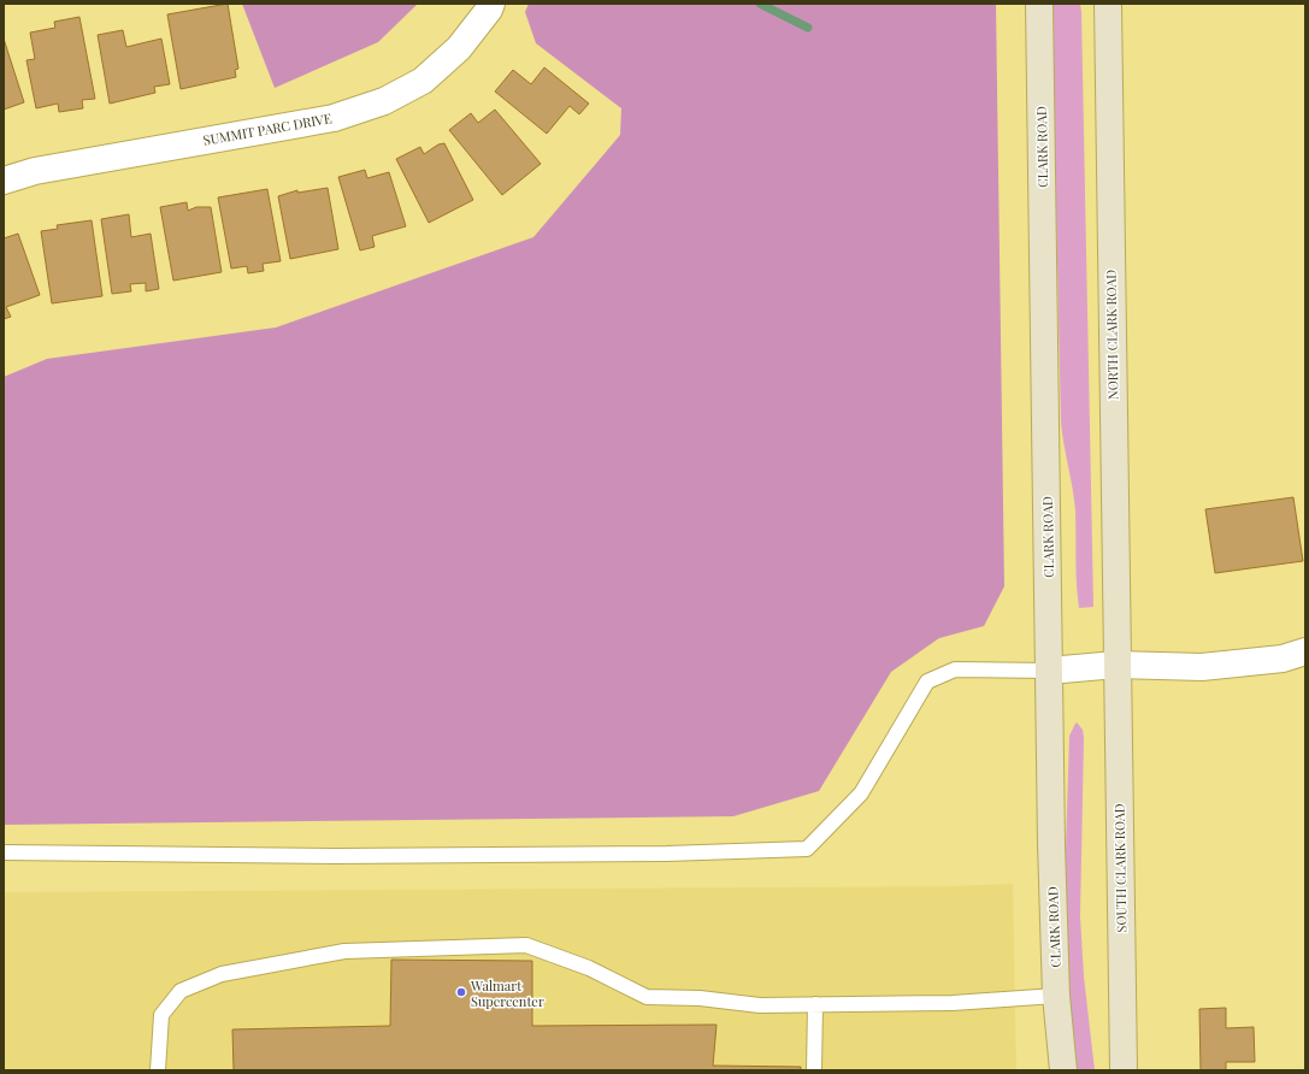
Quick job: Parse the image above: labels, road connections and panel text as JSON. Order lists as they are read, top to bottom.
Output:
{
  "streets": {
    "main road": ["CLARK ROAD", "NORTH CLARK ROAD", "SOUTH CLARK ROAD"],
    "street": ["SUMMIT PARC DRIVE"]
  },
  "crossings": [
    ["NORTH CLARK ROAD", "SOUTH CLARK ROAD"]
  ],
  "places": ["Walmart Supercenter"]
}
